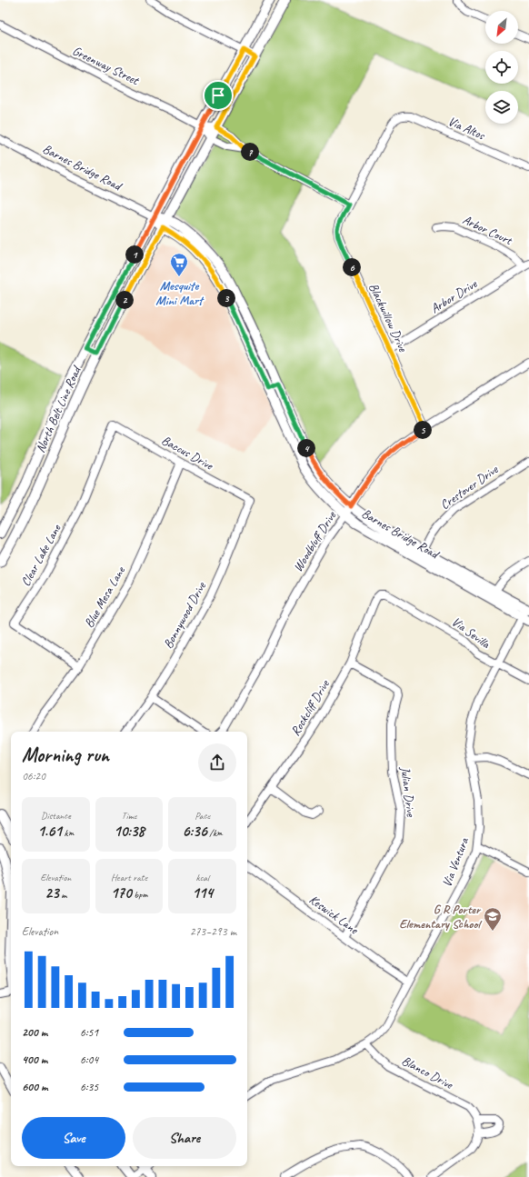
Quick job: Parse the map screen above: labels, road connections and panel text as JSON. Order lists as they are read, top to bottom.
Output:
{
  "streets": {
    "main road": ["Barnes Bridge Road", "North Belt Line Road"],
    "street": [
      "Greenway Street",
      "Via Altos",
      "Arbor Court",
      "Arbor Drive",
      "Blackwillow Drive",
      "Baccus Drive",
      "Crestover Drive",
      "Woodbluff Drive",
      "Clear Lake Lane",
      "Blue Mesa Lane",
      "Bonnywood Drive",
      "Via Sevilla",
      "Rockcliff Drive",
      "Julian Drive",
      "Via Ventura",
      "Keswick Lane",
      "Blanco Drive"
    ]
  },
  "crossings": [
    ["Greenway Street", "North Belt Line Road"],
    ["Via Altos", "Blackwillow Drive"],
    ["Barnes Bridge Road", "North Belt Line Road"],
    ["Barnes Bridge Road", "Crestover Drive"],
    ["Barnes Bridge Road", "Woodbluff Drive"],
    ["Barnes Bridge Road", "Via Ventura"],
    ["Arbor Court", "Arbor Drive"],
    ["Arbor Drive", "Blackwillow Drive"],
    ["Blackwillow Drive", "Woodbluff Drive"],
    ["Baccus Drive", "Clear Lake Lane"],
    ["Baccus Drive", "Blue Mesa Lane"],
    ["Baccus Drive", "Bonnywood Drive"],
    ["Clear Lake Lane", "Blue Mesa Lane"],
    ["Via Sevilla", "Rockcliff Drive"],
    ["Via Sevilla", "Via Ventura"],
    ["Rockcliff Drive", "Julian Drive"],
    ["Julian Drive", "Keswick Lane"],
    ["Via Ventura", "Keswick Lane"],
    ["Via Ventura", "Blanco Drive"]
  ],
  "places": {
    "supermarket": ["Mesquite Mini Mart"],
    "school or university": ["G R Porter Elementary School"]
  },
  "north": "bottom left",
  "page": {
    "pins": [
      "7",
      "1",
      "6",
      "3",
      "2",
      "5",
      "4"
    ],
    "heading": ["Morning run", "06:20"],
    "stats": [
      ["Distance", "1.61 km"],
      ["Time", "10:38"],
      ["Pace", "6:36 /km"],
      ["Elevation", "23 m"],
      ["Heart rate", "170 bpm"],
      ["kcal", "114"]
    ],
    "chart": ["Elevation", "273–293 m"],
    "list": [
      {
        "name": "200 m",
        "note": "6:51"
      },
      {
        "name": "400 m",
        "note": "6:04"
      },
      {
        "name": "600 m",
        "note": "6:35"
      }
    ],
    "buttons": ["Save", "Share"]
  }
}
